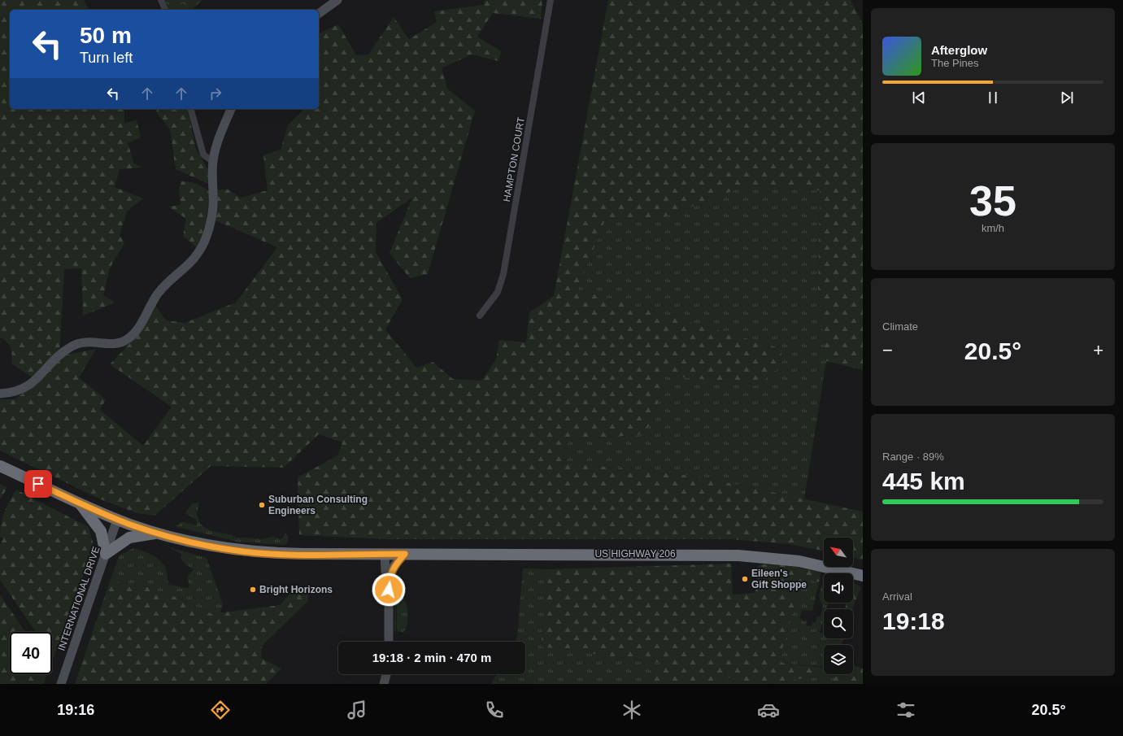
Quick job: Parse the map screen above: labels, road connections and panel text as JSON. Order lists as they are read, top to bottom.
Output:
{
  "streets": {
    "highway": ["US HIGHWAY 206"],
    "street": ["HAMPTON COURT", "INTERNATIONAL DRIVE"]
  },
  "crossings": [
    ["US HIGHWAY 206", "INTERNATIONAL DRIVE"]
  ],
  "places": ["Suburban Consulting Engineers", "Eileen's Gift Shoppe", "Bright Horizons"],
  "north": "top left",
  "page": {
    "turn": ["50 m", "Turn left"],
    "song": ["Afterglow", "The Pines"],
    "tile": [
      ["35", "km/h"],
      "Climate",
      ["Range · 89%", "445 km"],
      ["Arrival", "19:18"]
    ],
    "heat": ["−", "20.5°", "+"],
    "limit": "40",
    "trip": "19:18 · 2 min · 470 m",
    "tabs": ["19:16", "20.5°"]
  }
}
